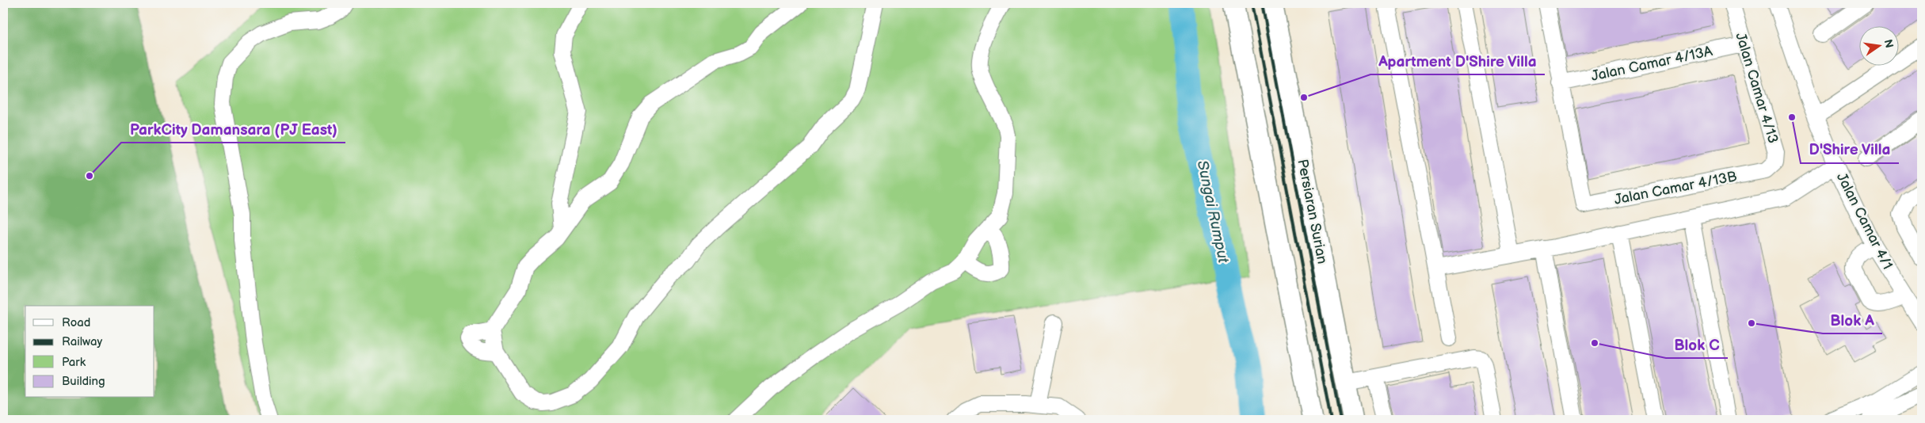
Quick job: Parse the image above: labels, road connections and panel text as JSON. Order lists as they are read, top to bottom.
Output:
{
  "streets": {
    "main road": ["Persiaran Surian"],
    "street": [
      "Jalan Camar 4/13A",
      "Jalan Camar 4/13",
      "Jalan Camar 4/13B",
      "Jalan Camar 4/1"
    ]
  },
  "crossings": [
    ["Jalan Camar 4/13A", "Jalan Camar 4/13"],
    ["Jalan Camar 4/13A", "Jalan Camar 4/13B"],
    ["Jalan Camar 4/13", "Jalan Camar 4/13B"]
  ],
  "water": ["Sungai Rumput"],
  "places": [
    "Apartment D'Shire Villa",
    "D'Shire Villa",
    "ParkCity Damansara (PJ East)",
    "Blok A",
    "Blok C"
  ],
  "legend": [
    "Road",
    "Railway",
    "Park",
    "Building"
  ],
  "north": "right"
}
